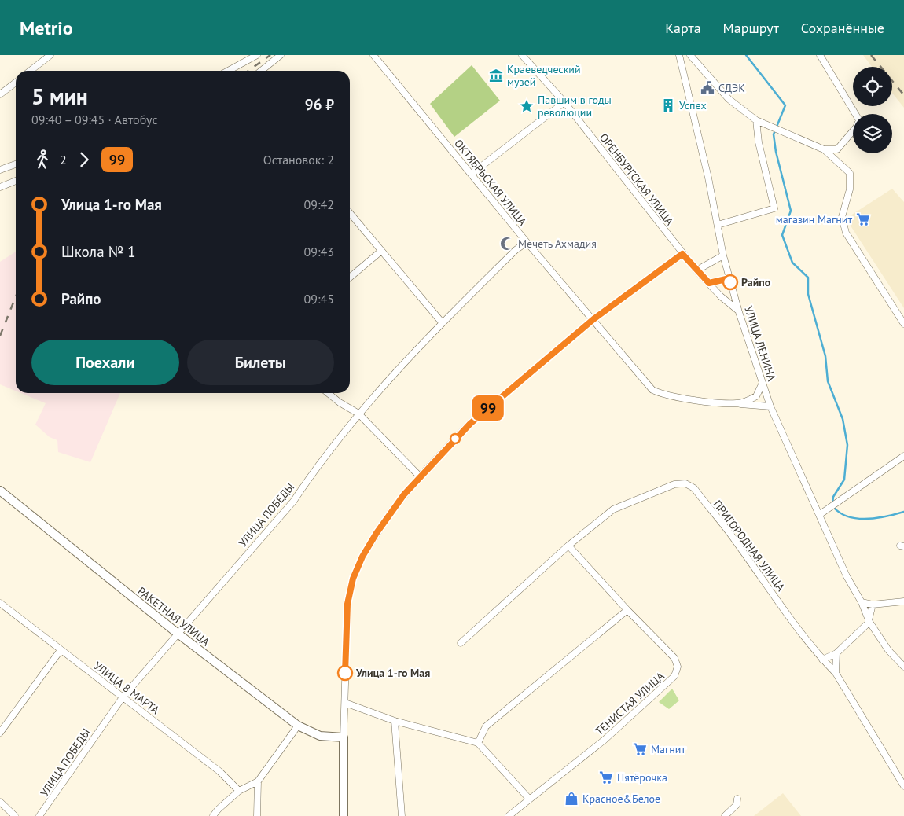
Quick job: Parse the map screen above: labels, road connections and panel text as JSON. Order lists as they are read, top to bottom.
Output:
{
  "streets": {
    "main road": ["РАКЕТНАЯ УЛИЦА"],
    "street": [
      "ОРЕНБУРГСКАЯ УЛИЦА",
      "ОКТЯБРЬСКАЯ УЛИЦА",
      "УЛИЦА ЛЕНИНА",
      "УЛИЦА ПОБЕДЫ",
      "ПРИГОРОДНАЯ УЛИЦА",
      "УЛИЦА 8 МАРТА",
      "ТЕНИСТАЯ УЛИЦА"
    ]
  },
  "crossings": [
    ["ОРЕНБУРГСКАЯ УЛИЦА", "УЛИЦА ЛЕНИНА"],
    ["ОКТЯБРЬСКАЯ УЛИЦА", "УЛИЦА ЛЕНИНА"],
    ["ОКТЯБРЬСКАЯ УЛИЦА", "УЛИЦА ПОБЕДЫ"],
    ["УЛИЦА ПОБЕДЫ", "РАКЕТНАЯ УЛИЦА"],
    ["УЛИЦА ПОБЕДЫ", "УЛИЦА 8 МАРТА"],
    ["ПРИГОРОДНАЯ УЛИЦА", "ТЕНИСТАЯ УЛИЦА"]
  ],
  "places": {
    "museum": ["Краеведческий музей"],
    "public building": ["СДЭК"],
    "building": ["Успех"],
    "place": ["Павшим в годы революции"],
    "supermarket": ["магазин Магнит", "Магнит", "Пятёрочка"],
    "mosque": ["Мечеть Ахмадия"],
    "other": ["Райпо", "Улица 1-го Мая"],
    "shop": ["Красное&Белое"]
  },
  "lines": ["bus line 99"],
  "page": {
    "header": "Metrio",
    "nav": ["Карта", "Маршрут", "Сохранённые"],
    "on_map": "99",
    "heading": ["5 мин", "09:40 – 09:45 · Автобус", "96 ₽"],
    "legs": ["2", "99", "Остановок: 2"],
    "list": [
      {
        "name": "Улица 1-го Мая",
        "value": "09:42"
      },
      {
        "name": "Школа № 1",
        "value": "09:43"
      },
      {
        "name": "Райпо",
        "value": "09:45"
      }
    ],
    "buttons": ["Поехали", "Билеты"]
  }
}
